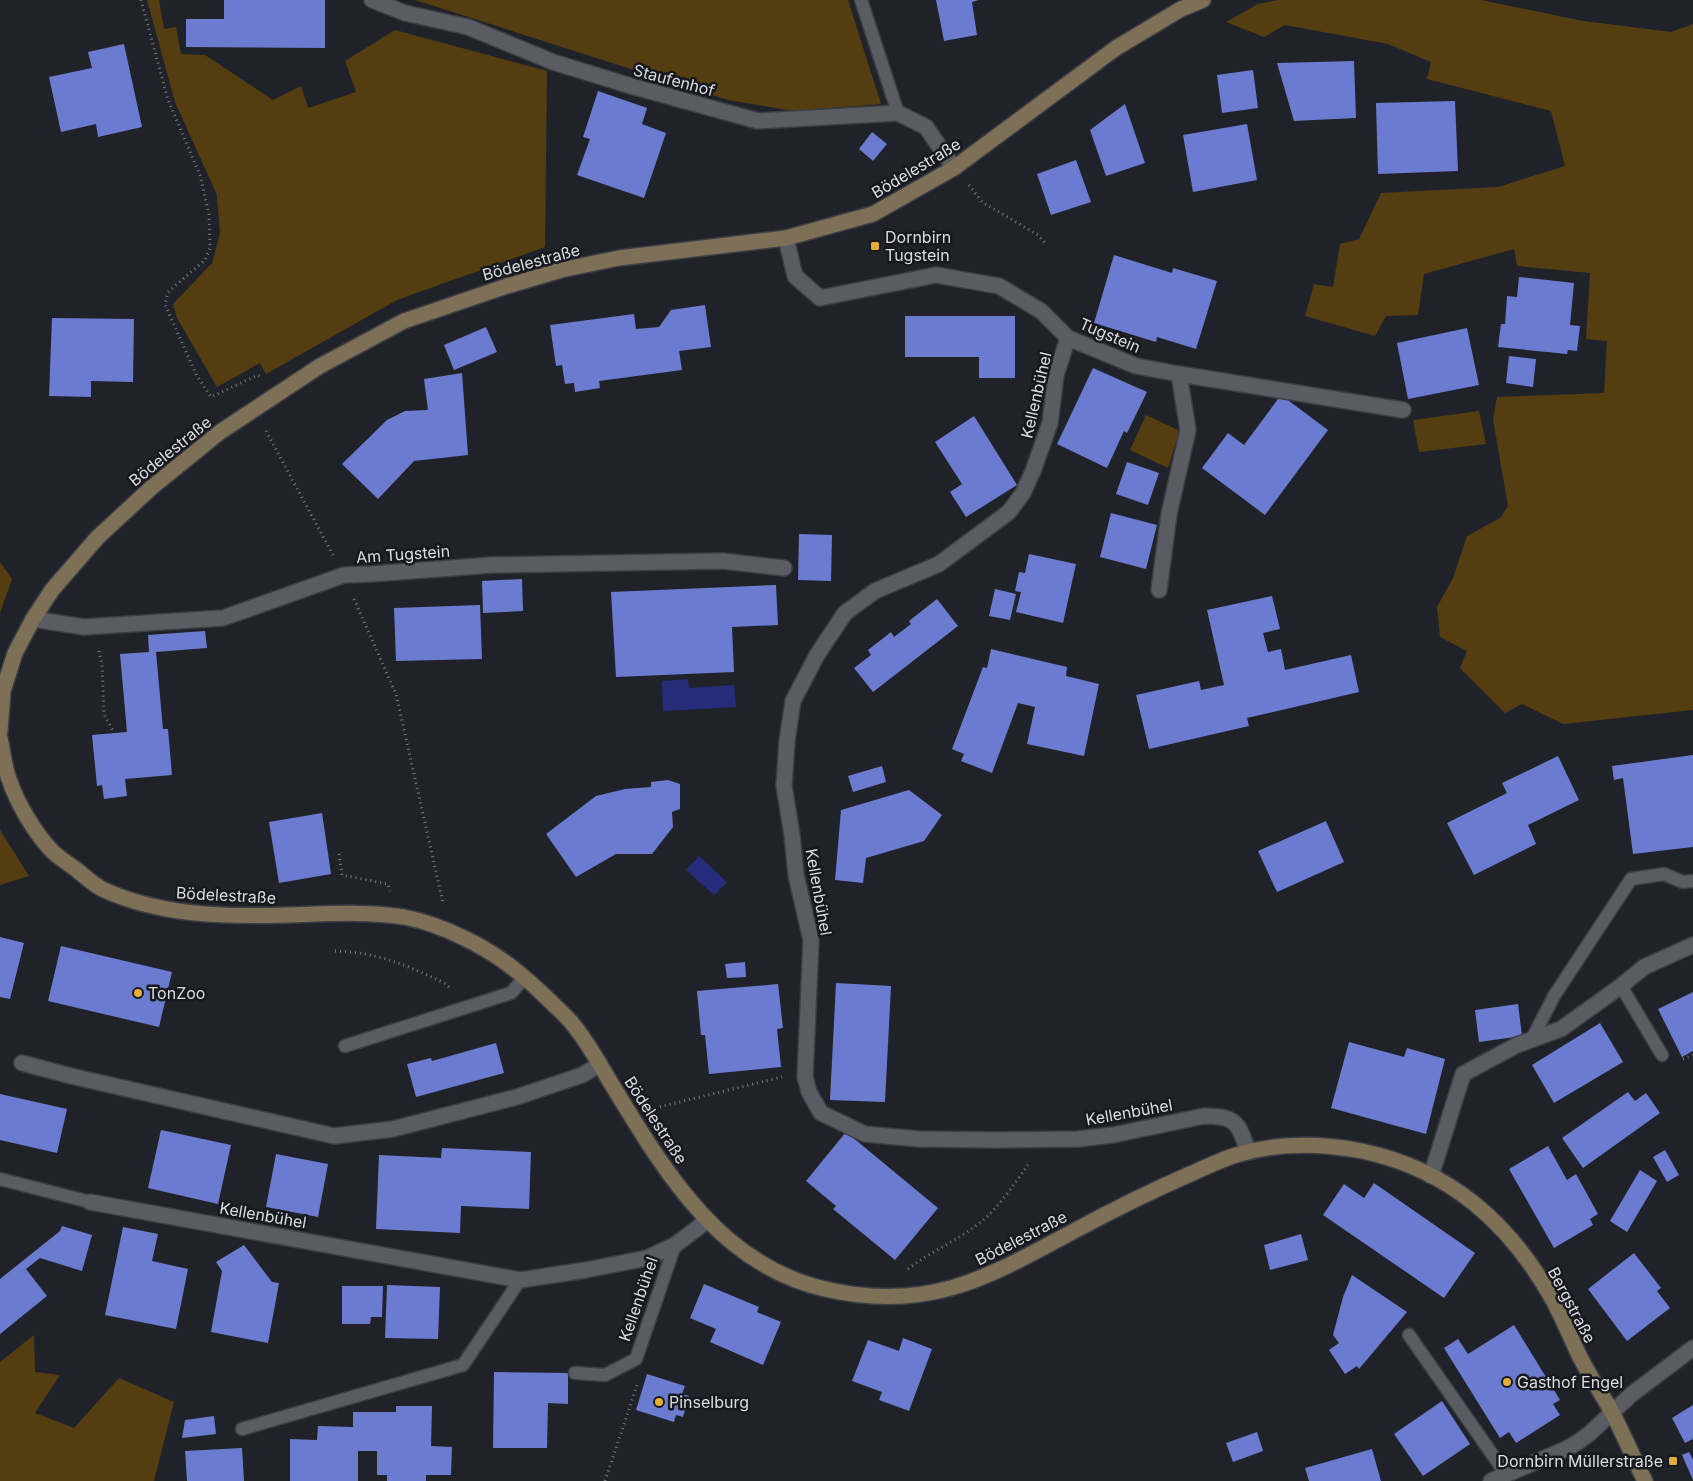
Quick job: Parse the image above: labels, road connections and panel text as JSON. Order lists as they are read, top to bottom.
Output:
{
  "streets": {
    "main road": ["Bödelestraße", "Bergstraße"],
    "street": [
      "Staufenhof",
      "Tugstein",
      "Kellenbühel",
      "Am Tugstein"
    ]
  },
  "crossings": [
    ["Staufenhof", "Bödelestraße"],
    ["Bödelestraße", "Tugstein"],
    ["Bödelestraße", "Kellenbühel"],
    ["Bödelestraße", "Am Tugstein"],
    ["Bödelestraße", "Bergstraße"],
    ["Tugstein", "Kellenbühel"],
    ["Kellenbühel", "Bergstraße"]
  ],
  "places": {
    "transit": ["Dornbirn Tugstein", "Dornbirn Müllerstraße"],
    "other": ["TonZoo", "Gasthof Engel", "Pinselburg"]
  }
}
